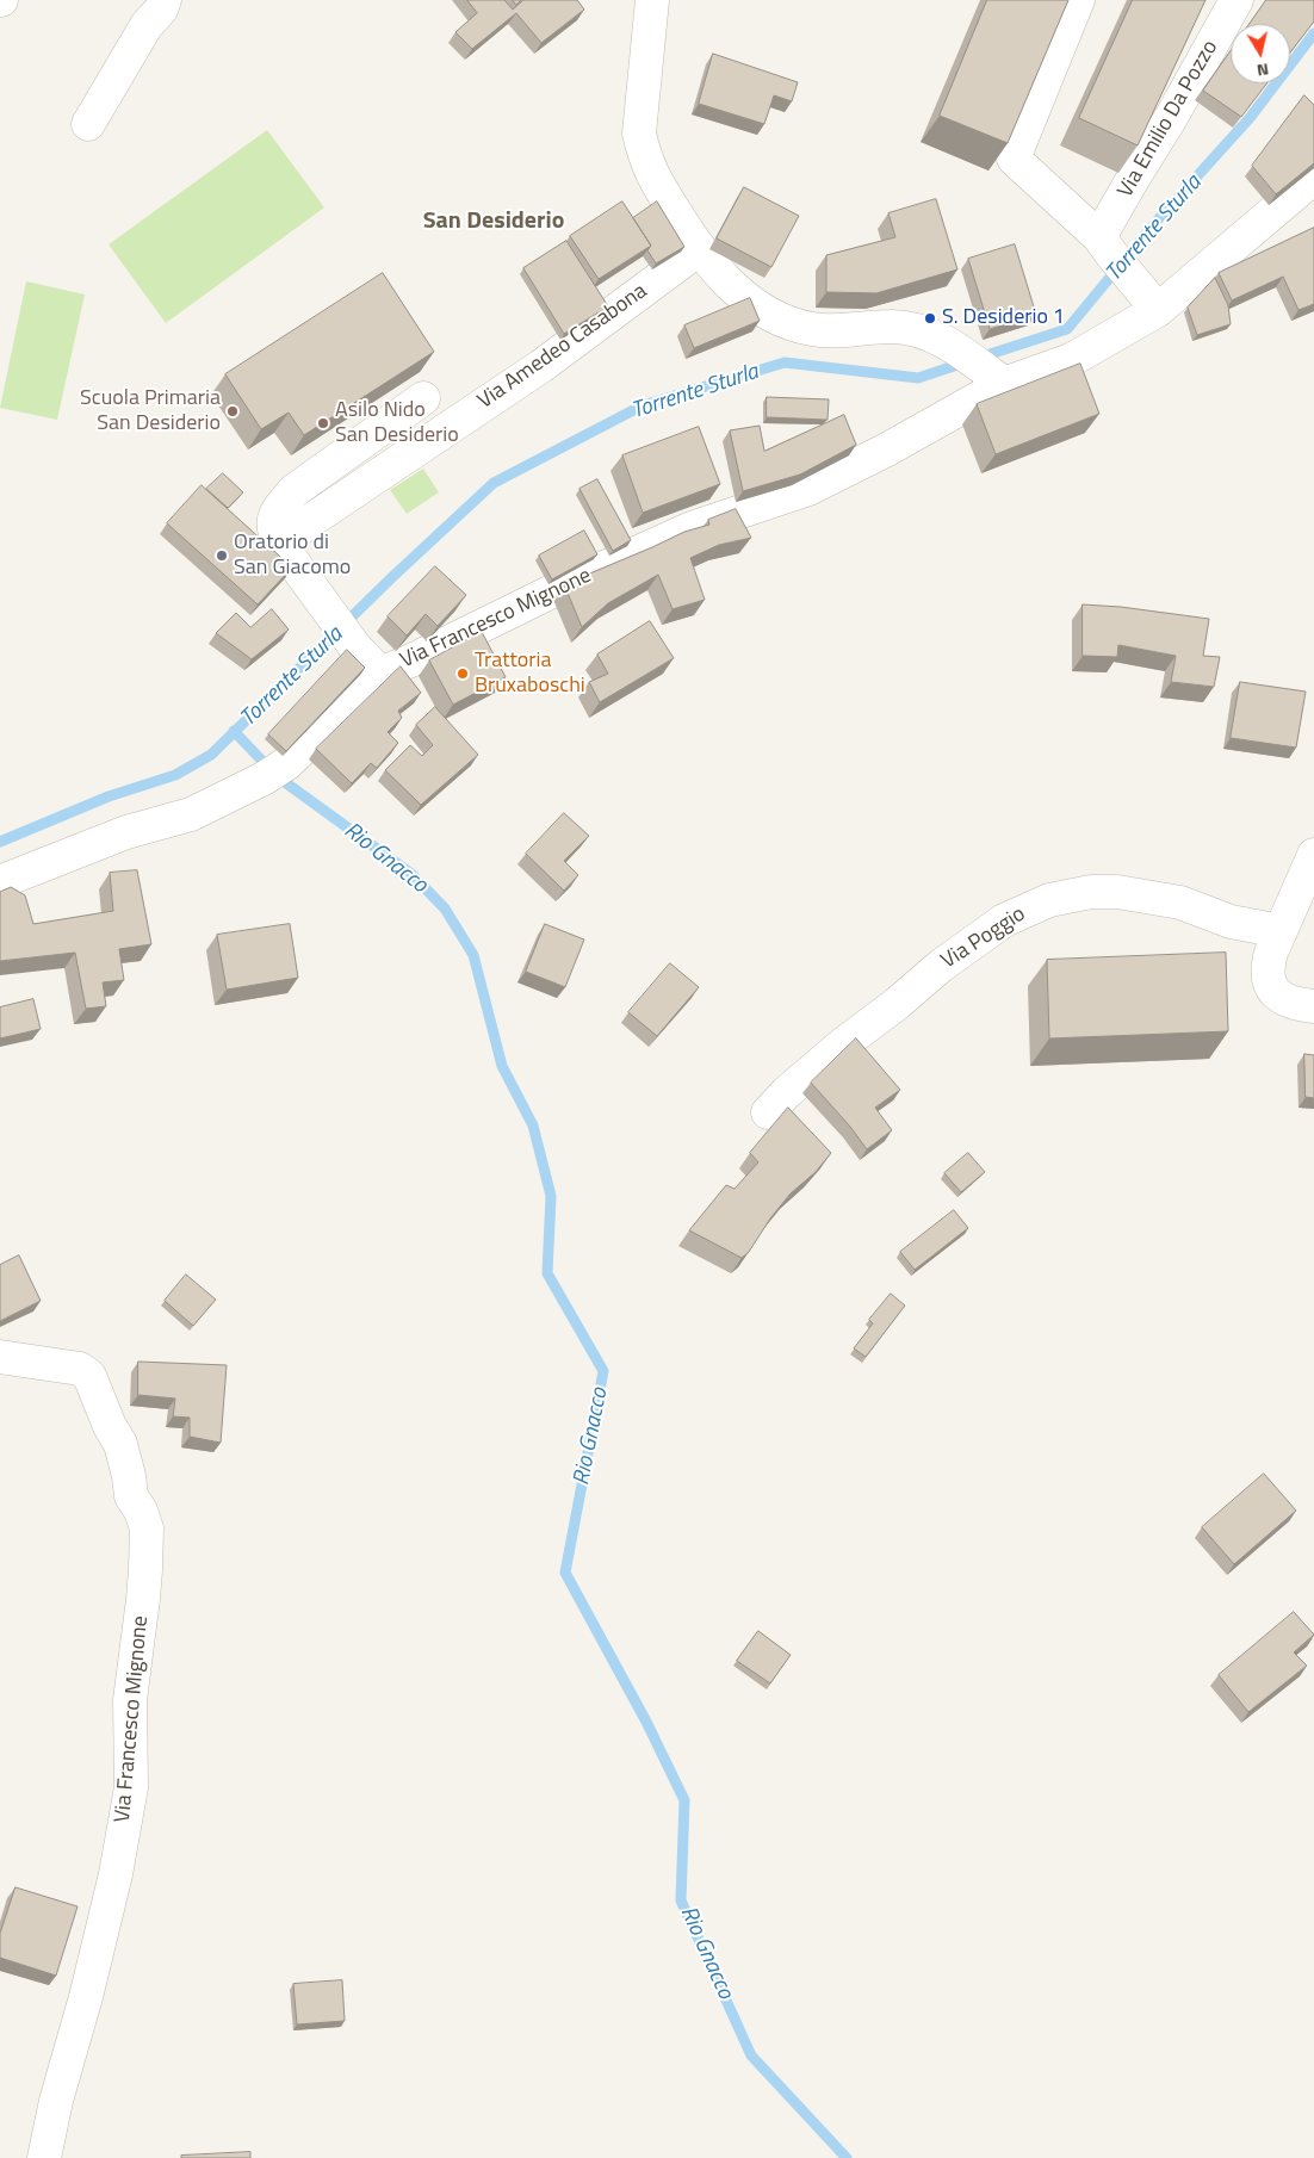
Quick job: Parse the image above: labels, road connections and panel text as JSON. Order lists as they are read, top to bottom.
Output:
{
  "streets": {
    "street": [
      "Via Emilio Da Pozzo",
      "Via Amedeo Casabona",
      "Via Francesco Mignone",
      "Via Poggio"
    ]
  },
  "districts": ["San Desiderio"],
  "water": ["Torrente Sturla", "Rio Gnacco"],
  "places": [
    "S. Desiderio 1",
    "Scuola Primaria San Desiderio",
    "Asilo Nido San Desiderio",
    "Oratorio di San Giacomo",
    "Trattoria Bruxaboschi"
  ],
  "north": "bottom"
}
